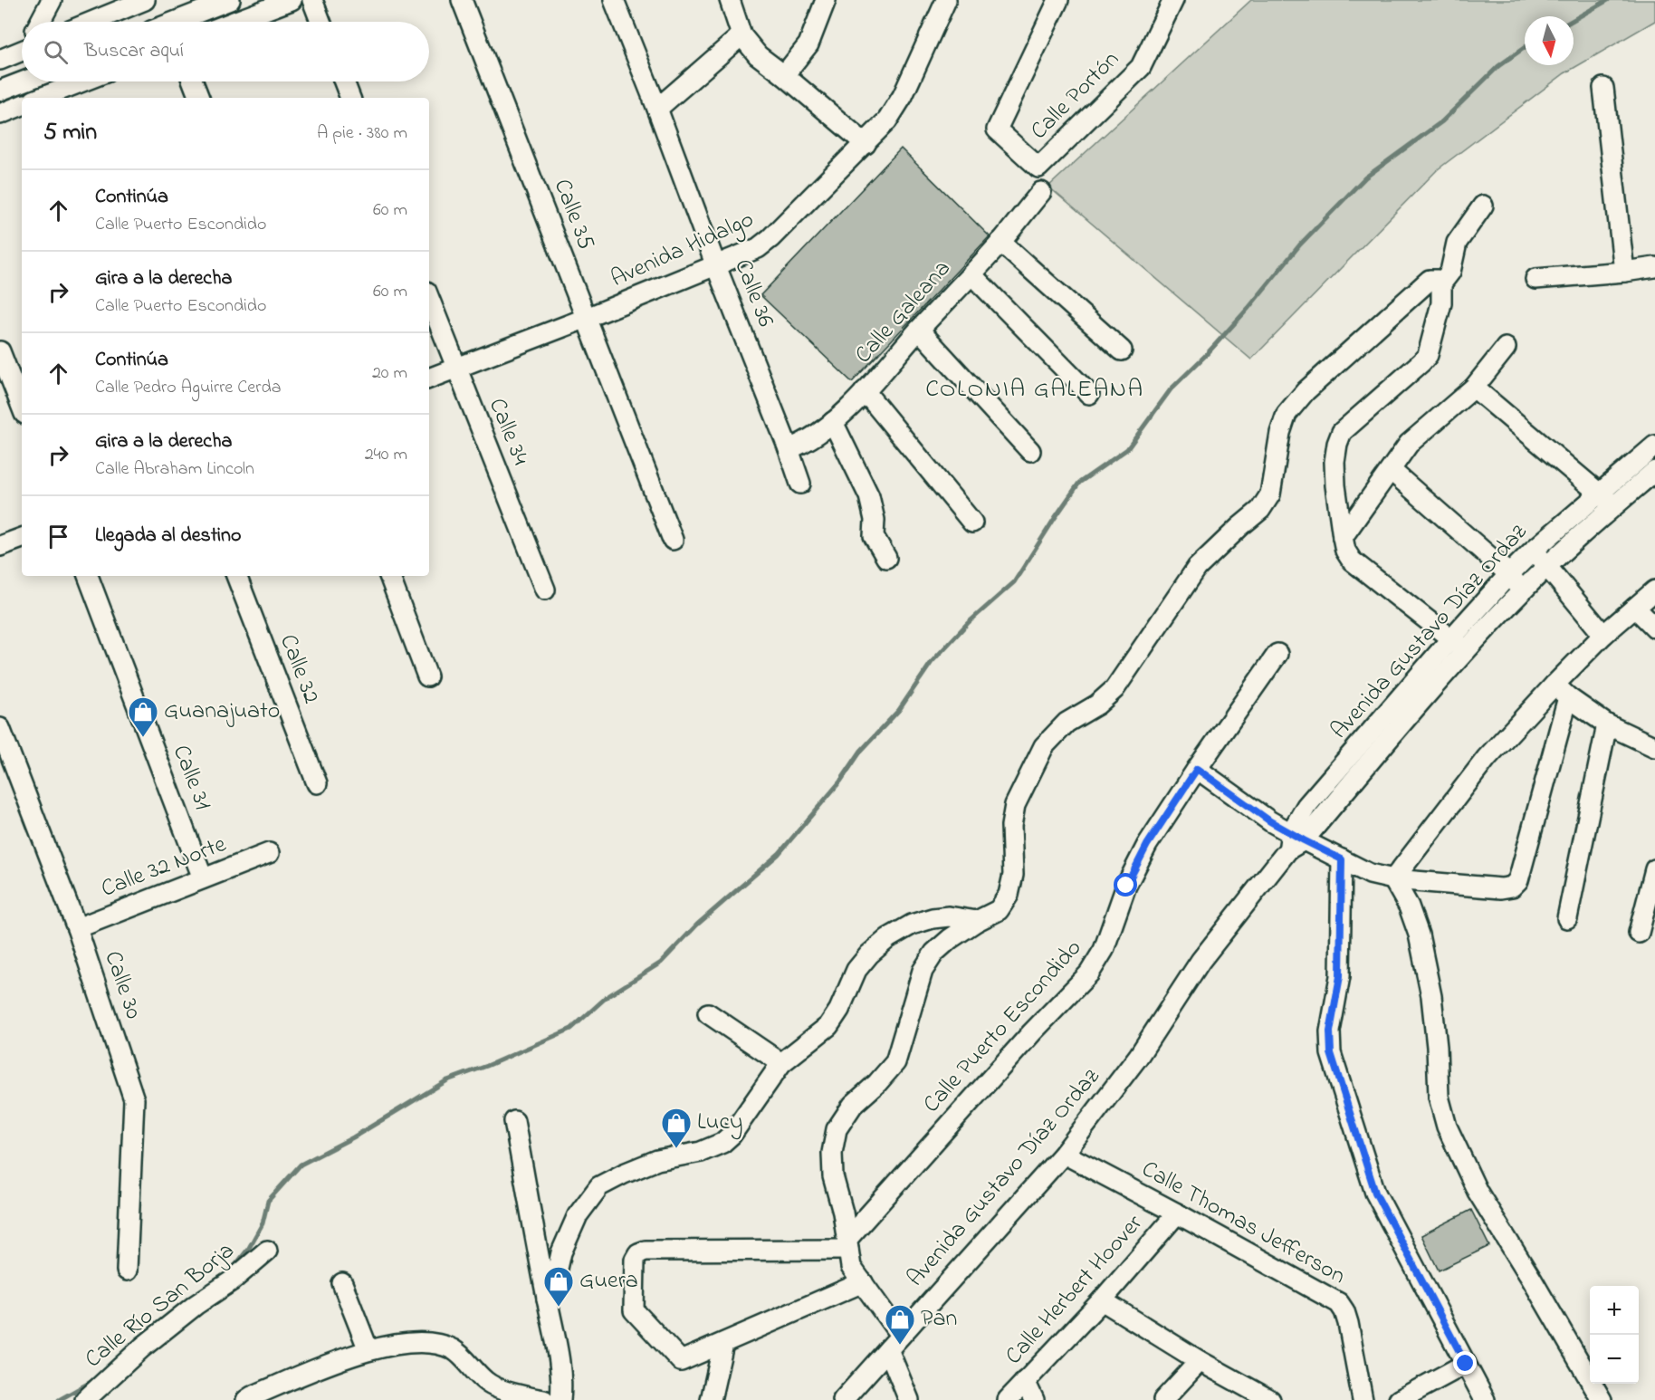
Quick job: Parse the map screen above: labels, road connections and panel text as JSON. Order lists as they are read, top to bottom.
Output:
{
  "streets": {
    "street": [
      "Calle Portón",
      "Calle 35",
      "Avenida Hidalgo",
      "Calle 36",
      "Calle Galeana",
      "Calle 34",
      "Avenida Gustavo Díaz Ordaz",
      "Calle 32",
      "Calle 31",
      "Calle 32 Norte",
      "Calle 30",
      "Calle Puerto Escondido",
      "Calle Thomas Jefferson",
      "Calle Herbert Hoover",
      "Calle Río San Borja"
    ]
  },
  "crossings": [
    ["Calle 35", "Avenida Hidalgo"],
    ["Avenida Hidalgo", "Calle 36"],
    ["Avenida Hidalgo", "Calle 34"],
    ["Calle 36", "Calle Galeana"],
    ["Avenida Gustavo Díaz Ordaz", "Calle Thomas Jefferson"],
    ["Calle 31", "Calle 32 Norte"],
    ["Calle 32 Norte", "Calle 30"],
    ["Calle Thomas Jefferson", "Calle Herbert Hoover"]
  ],
  "districts": ["COLONIA GALEANA"],
  "places": {
    "shop": [
      "Guanajuato",
      "Lucy",
      "Guera",
      "Pan"
    ]
  },
  "north": "bottom",
  "page": {
    "search": "Buscar aquí",
    "heading": ["5 min", "A pie · 380 m"],
    "list": [
      ["Continúa", "Calle Puerto Escondido", "60 m"],
      ["Gira a la derecha", "Calle Puerto Escondido", "60 m"],
      ["Continúa", "Calle Pedro Aguirre Cerda", "20 m"],
      ["Gira a la derecha", "Calle Abraham Lincoln", "240 m"],
      "Llegada al destino"
    ],
    "map_buttons": ["+", "−"]
  }
}
